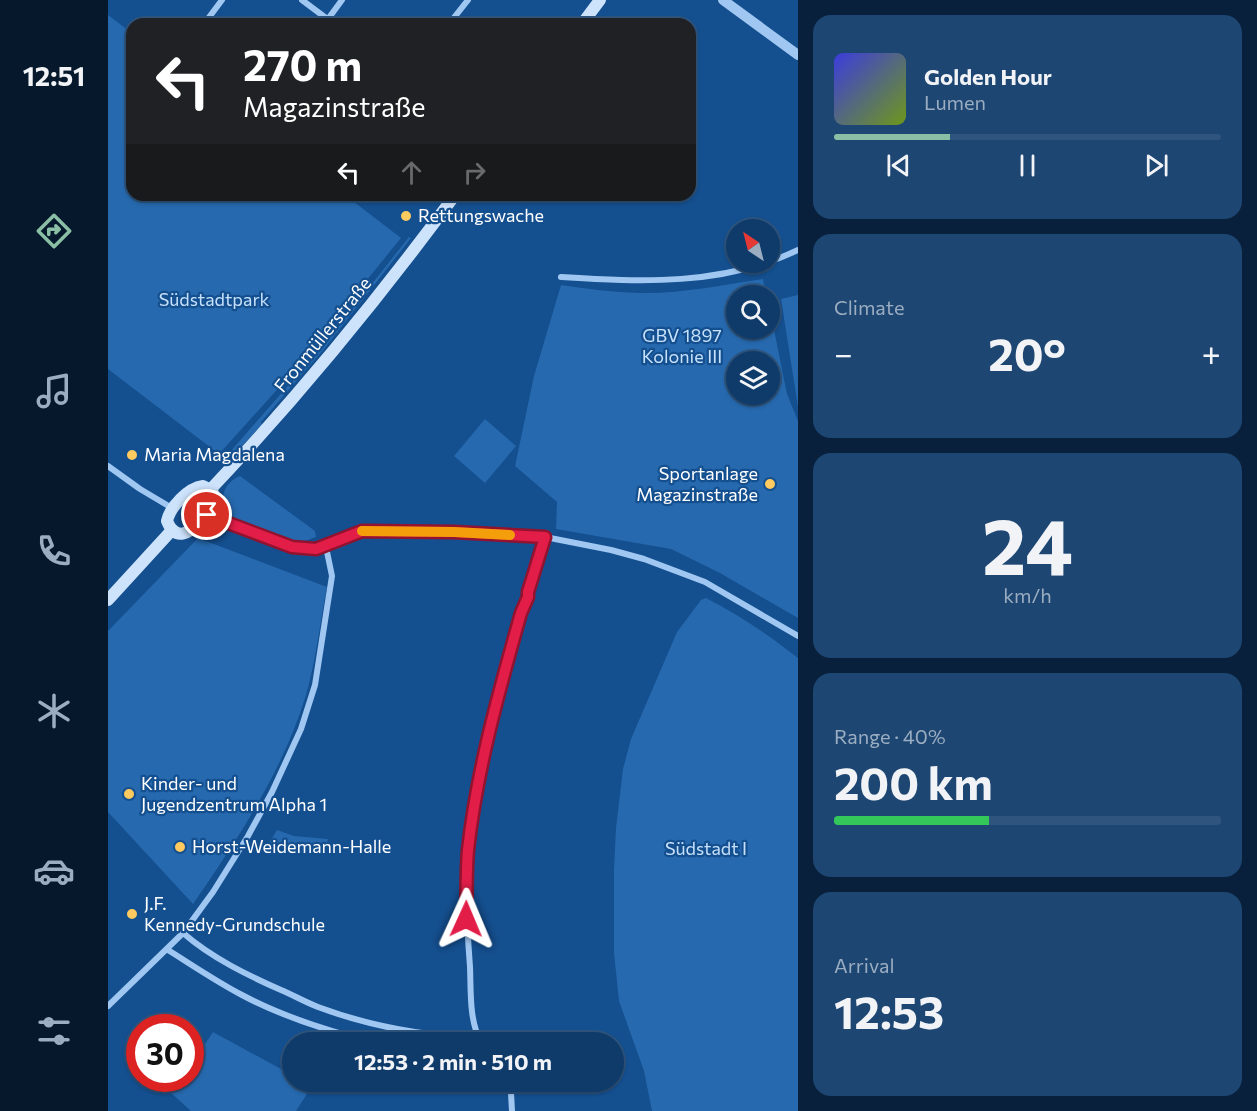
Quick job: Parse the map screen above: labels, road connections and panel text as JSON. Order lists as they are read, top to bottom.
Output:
{
  "streets": {
    "main road": ["Fronmüllerstraße"]
  },
  "parks": ["Südstadtpark", "GBV 1897 Kolonie III", "Südstadt I"],
  "places": [
    "Rettungswache",
    "Maria Magdalena",
    "Sportanlage Magazinstraße",
    "Kinder- und Jugendzentrum Alpha 1",
    "Horst-Weidemann-Halle",
    "J.F. Kennedy-Grundschule"
  ],
  "north": "top left",
  "page": {
    "tabs": "12:51",
    "turn": ["270 m", "Magazinstraße"],
    "song": ["Golden Hour", "Lumen"],
    "tile": [
      "Climate",
      ["24", "km/h"],
      ["Range · 40%", "200 km"],
      ["Arrival", "12:53"]
    ],
    "heat": ["−", "20°", "+"],
    "limit": "30",
    "trip": "12:53 · 2 min · 510 m"
  }
}
